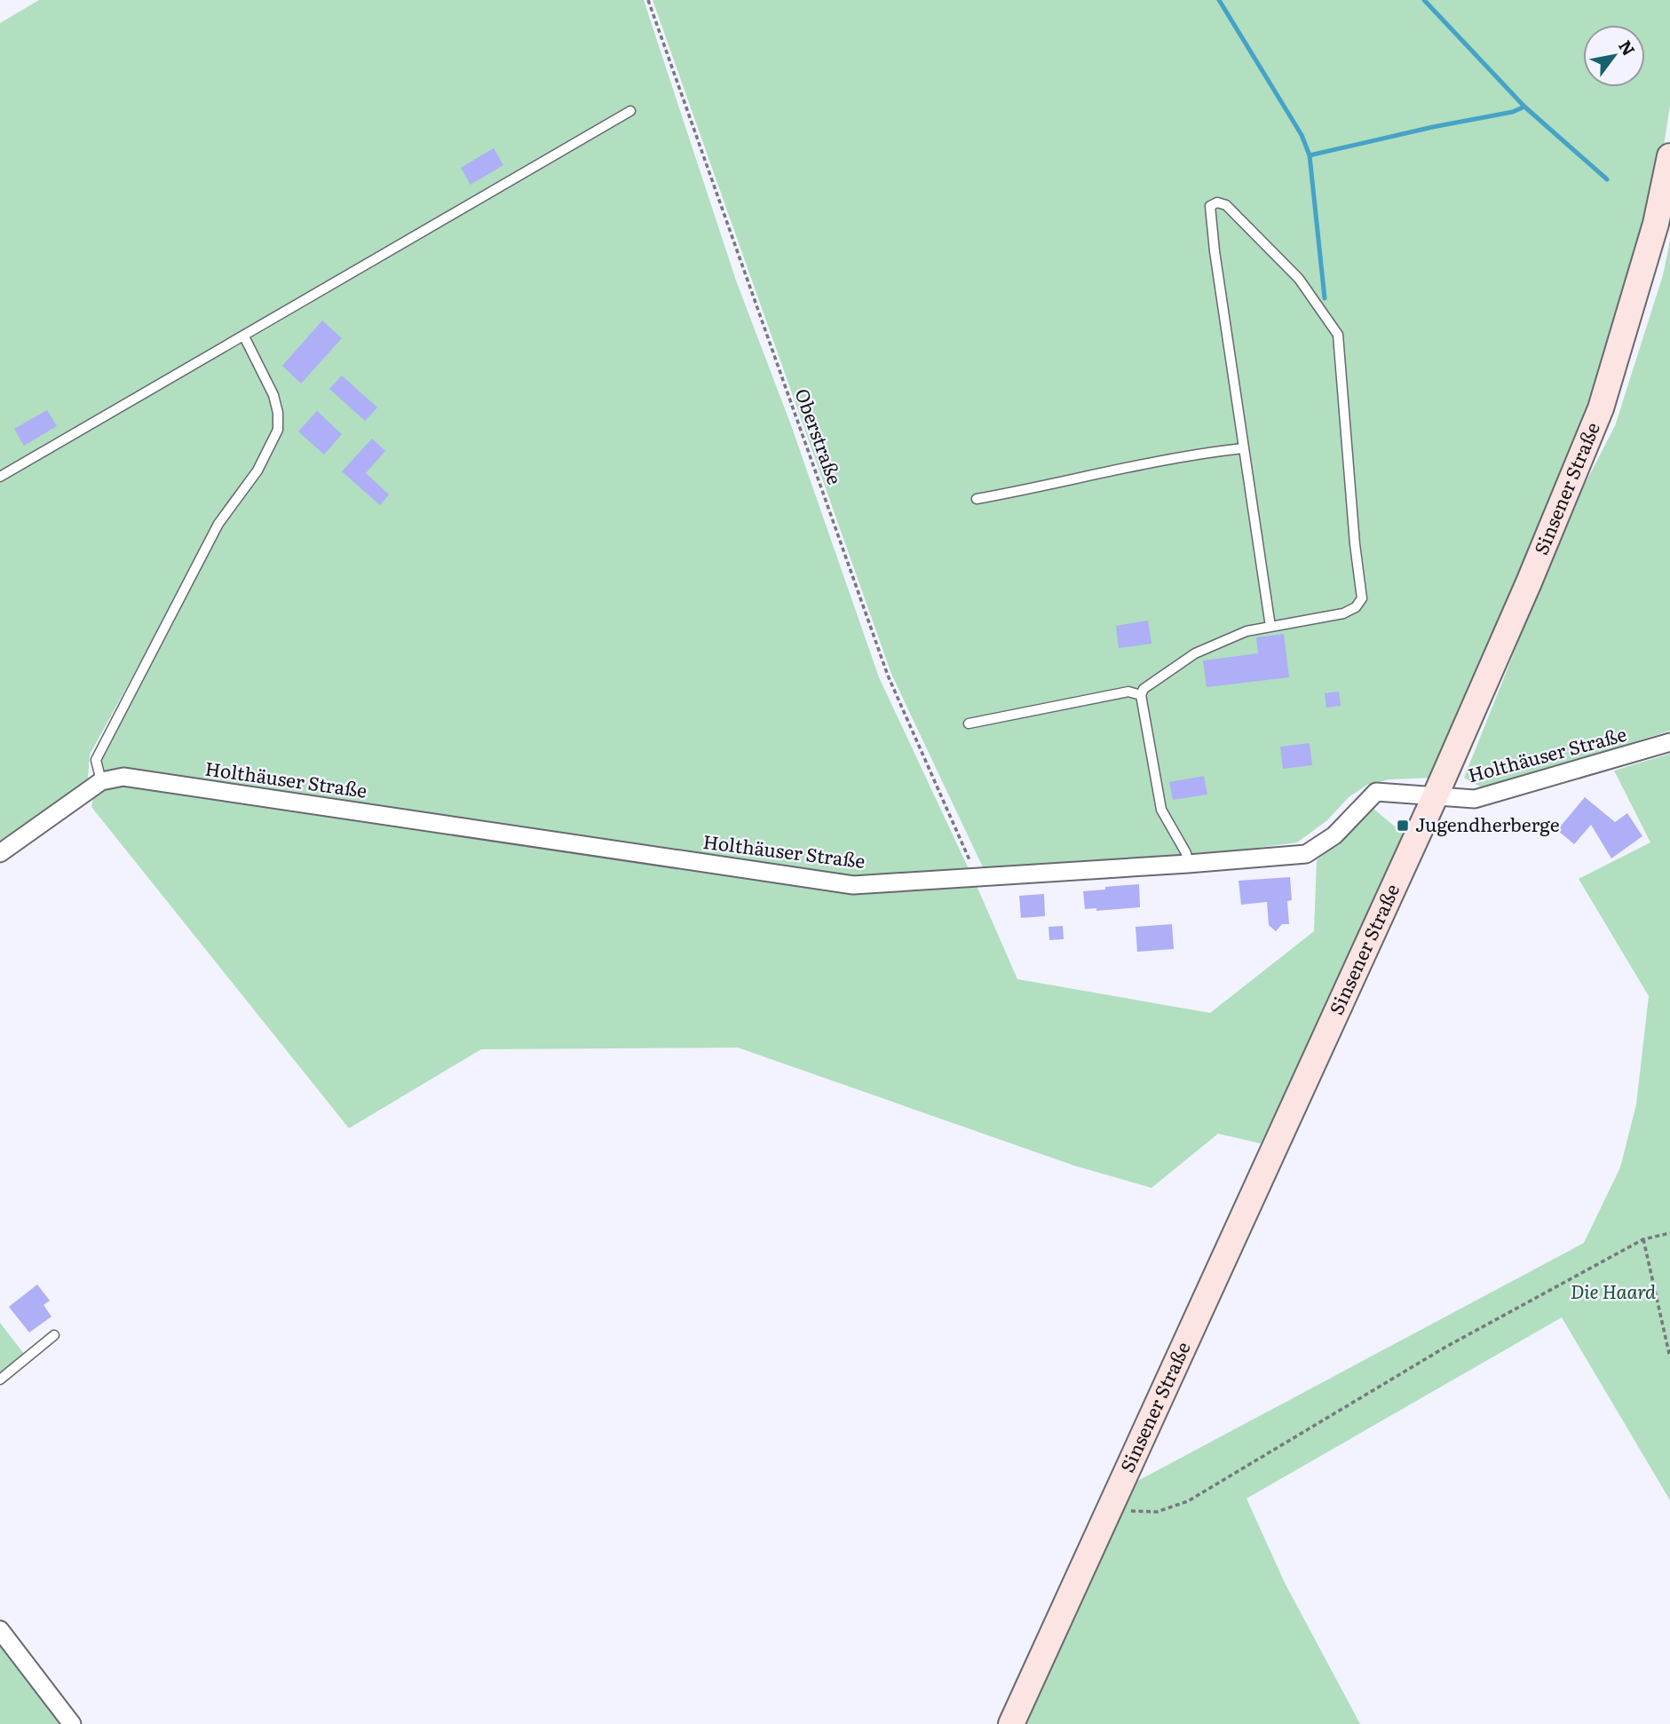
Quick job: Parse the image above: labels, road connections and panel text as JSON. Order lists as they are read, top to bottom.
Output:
{
  "streets": {
    "main road": ["Sinsener Straße"],
    "street": ["Holthäuser Straße"],
    "path": ["Oberstraße"]
  },
  "crossings": [
    ["Oberstraße", "Holthäuser Straße"],
    ["Sinsener Straße", "Holthäuser Straße"]
  ],
  "parks": ["Die Haard"],
  "places": {
    "transit": ["Jugendherberge"]
  },
  "north": "top right"
}
